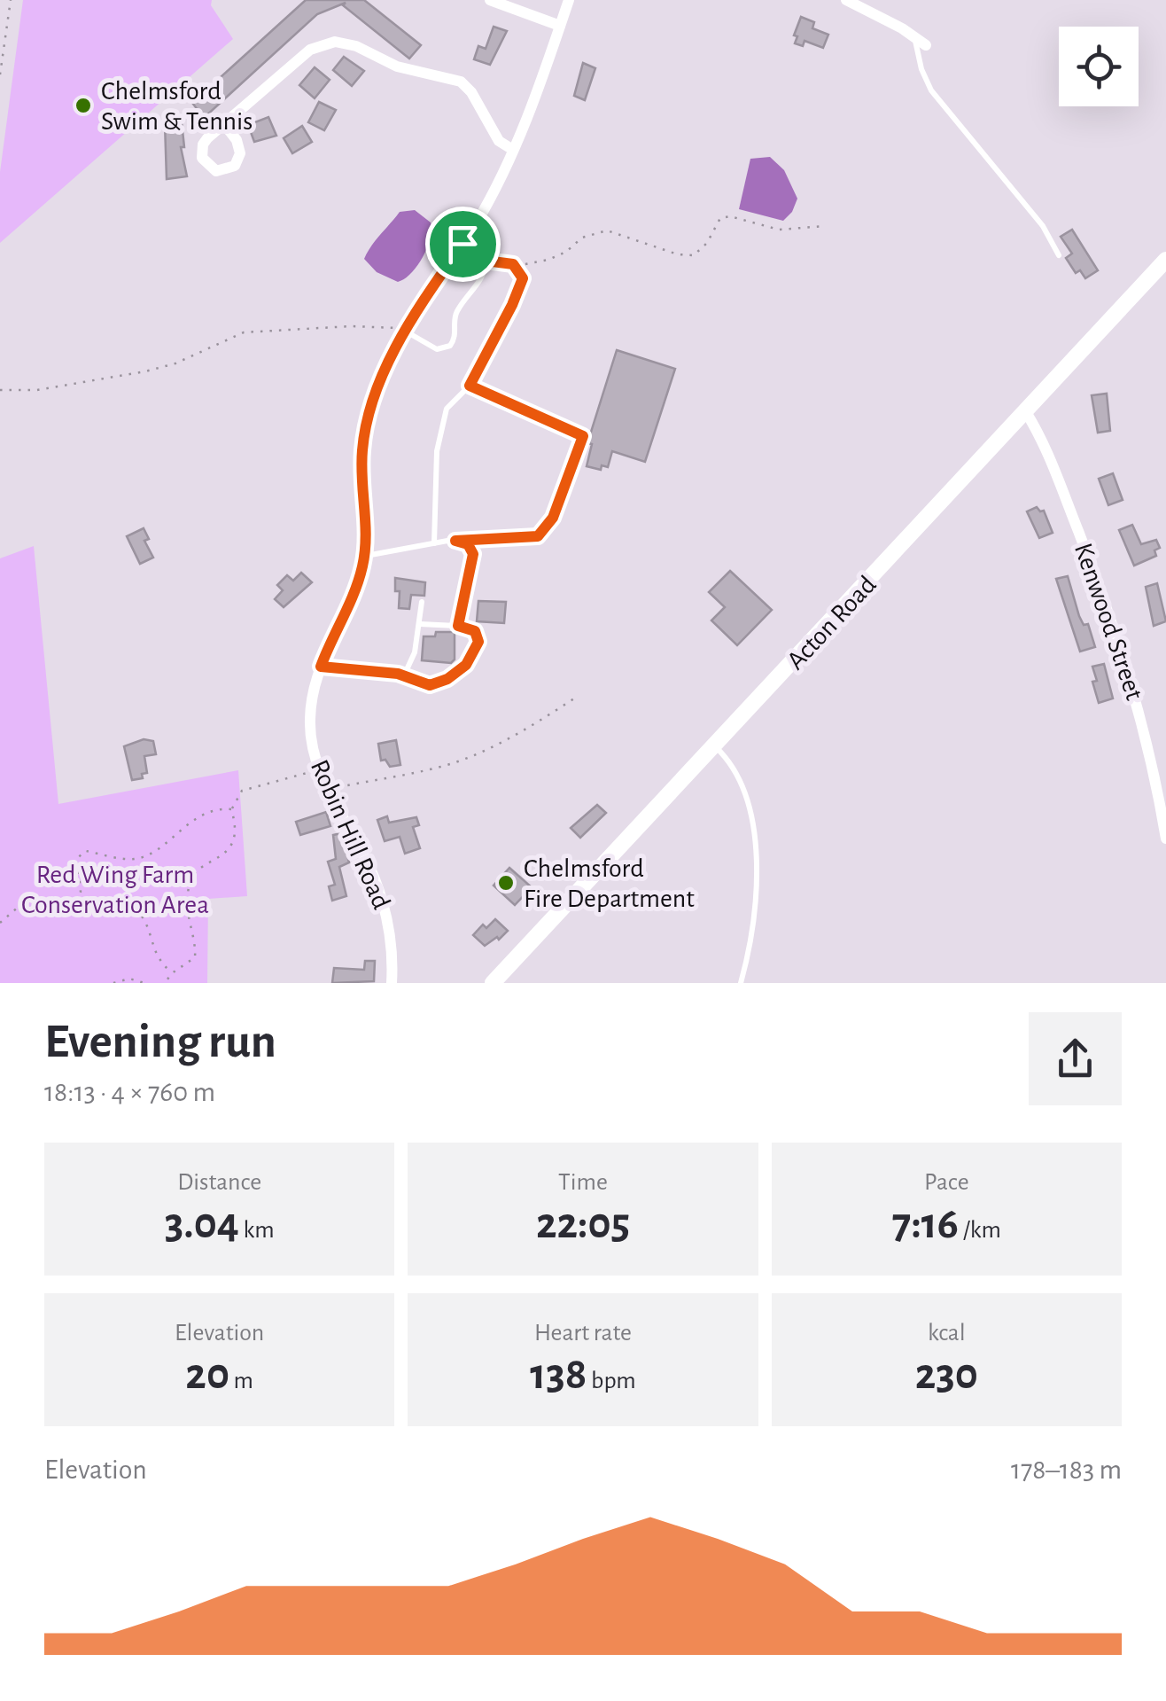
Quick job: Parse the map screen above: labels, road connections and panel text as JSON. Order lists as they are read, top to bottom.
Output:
{
  "streets": {
    "main road": ["Acton Road"],
    "street": ["Kenwood Street", "Robin Hill Road"]
  },
  "crossings": [
    ["Kenwood Street", "Acton Road"]
  ],
  "parks": ["Red Wing Farm Conservation Area"],
  "places": ["Chelmsford Swim & Tennis", "Chelmsford Fire Department"],
  "page": {
    "heading": ["Evening run", "18:13 · 4 × 760 m"],
    "stats": [
      ["Distance", "3.04 km"],
      ["Time", "22:05"],
      ["Pace", "7:16 /km"],
      ["Elevation", "20 m"],
      ["Heart rate", "138 bpm"],
      ["kcal", "230"]
    ],
    "chart": ["Elevation", "178–183 m"]
  }
}
